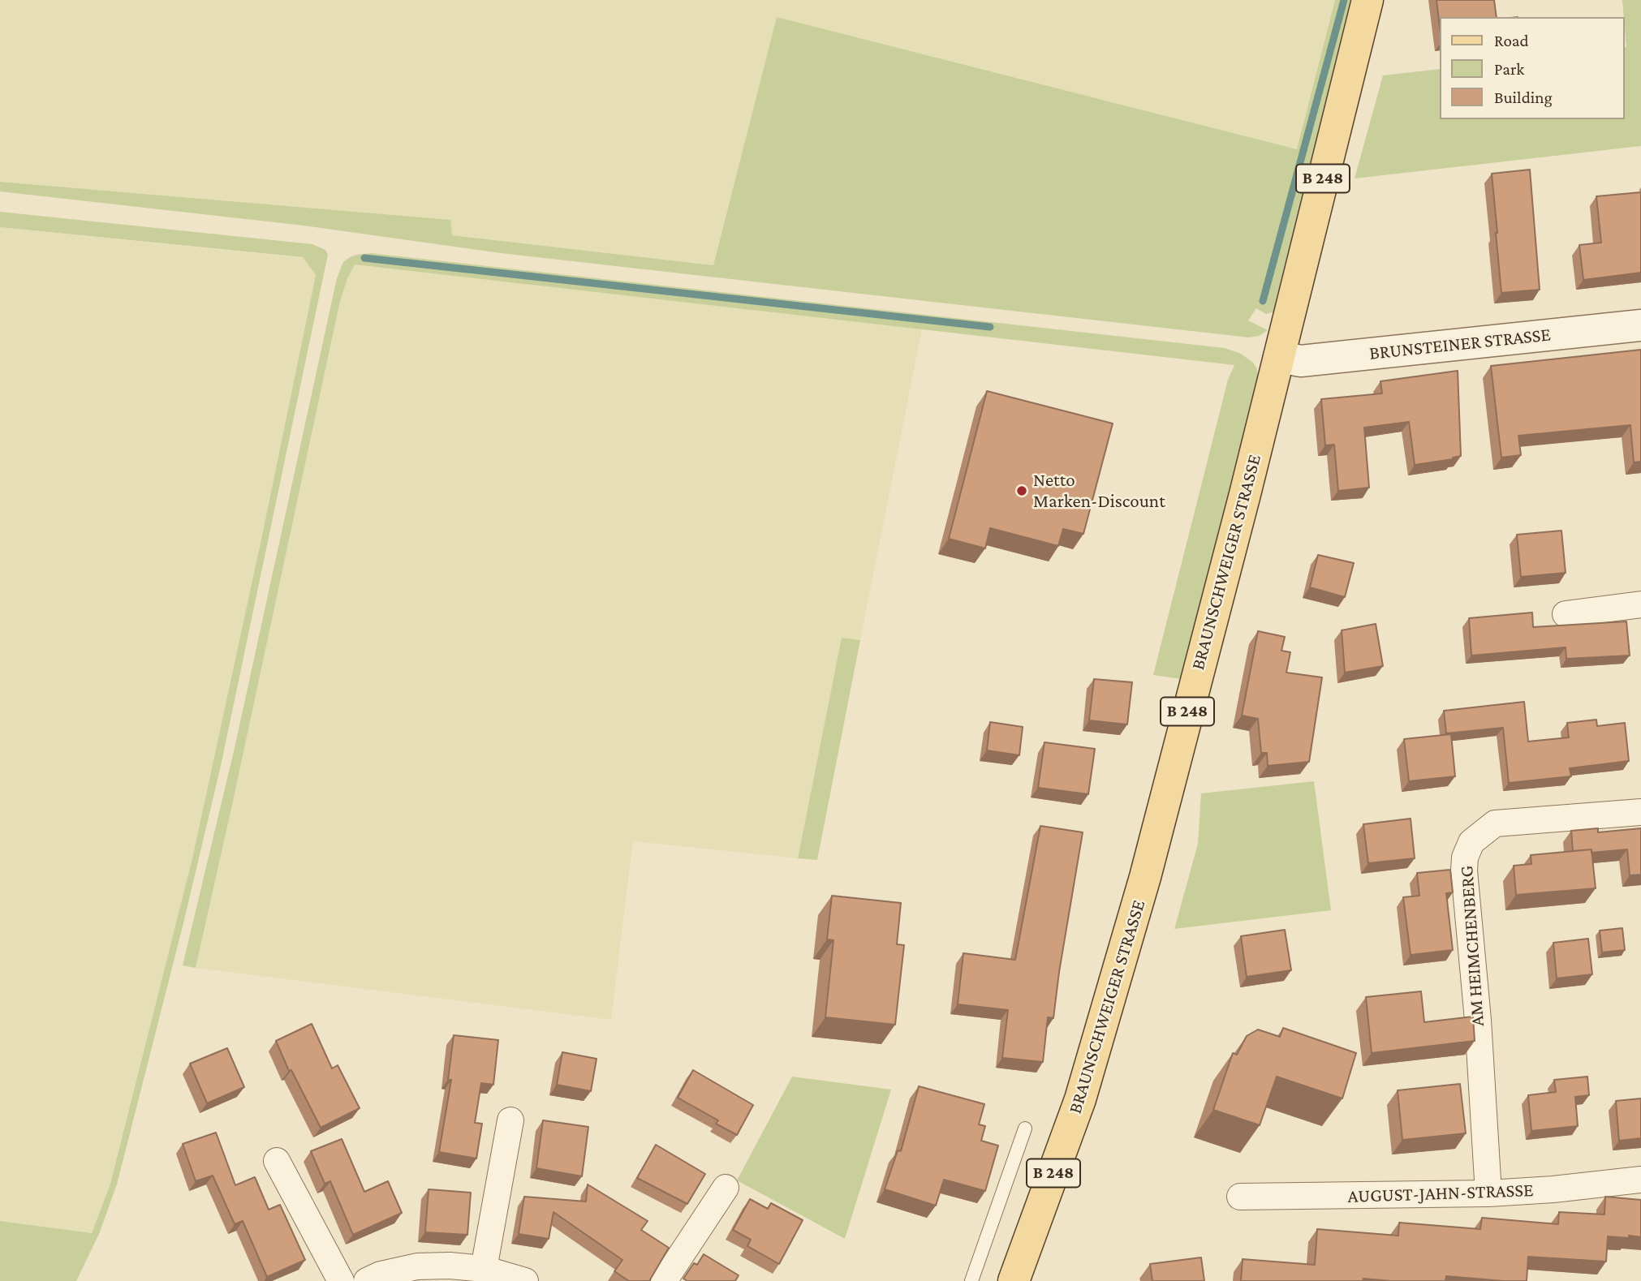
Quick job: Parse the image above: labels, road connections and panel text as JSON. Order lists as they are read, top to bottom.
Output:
{
  "streets": {
    "main road": ["B 248", "BRAUNSCHWEIGER STRASSE"],
    "street": ["BRUNSTEINER STRASSE", "AM HEIMCHENBERG", "AUGUST-JAHN-STRASSE"]
  },
  "crossings": [
    ["BRUNSTEINER STRASSE", "BRAUNSCHWEIGER STRASSE"],
    ["AM HEIMCHENBERG", "AUGUST-JAHN-STRASSE"]
  ],
  "places": ["Netto Marken-Discount"],
  "legend": ["Road", "Park", "Building"]
}
